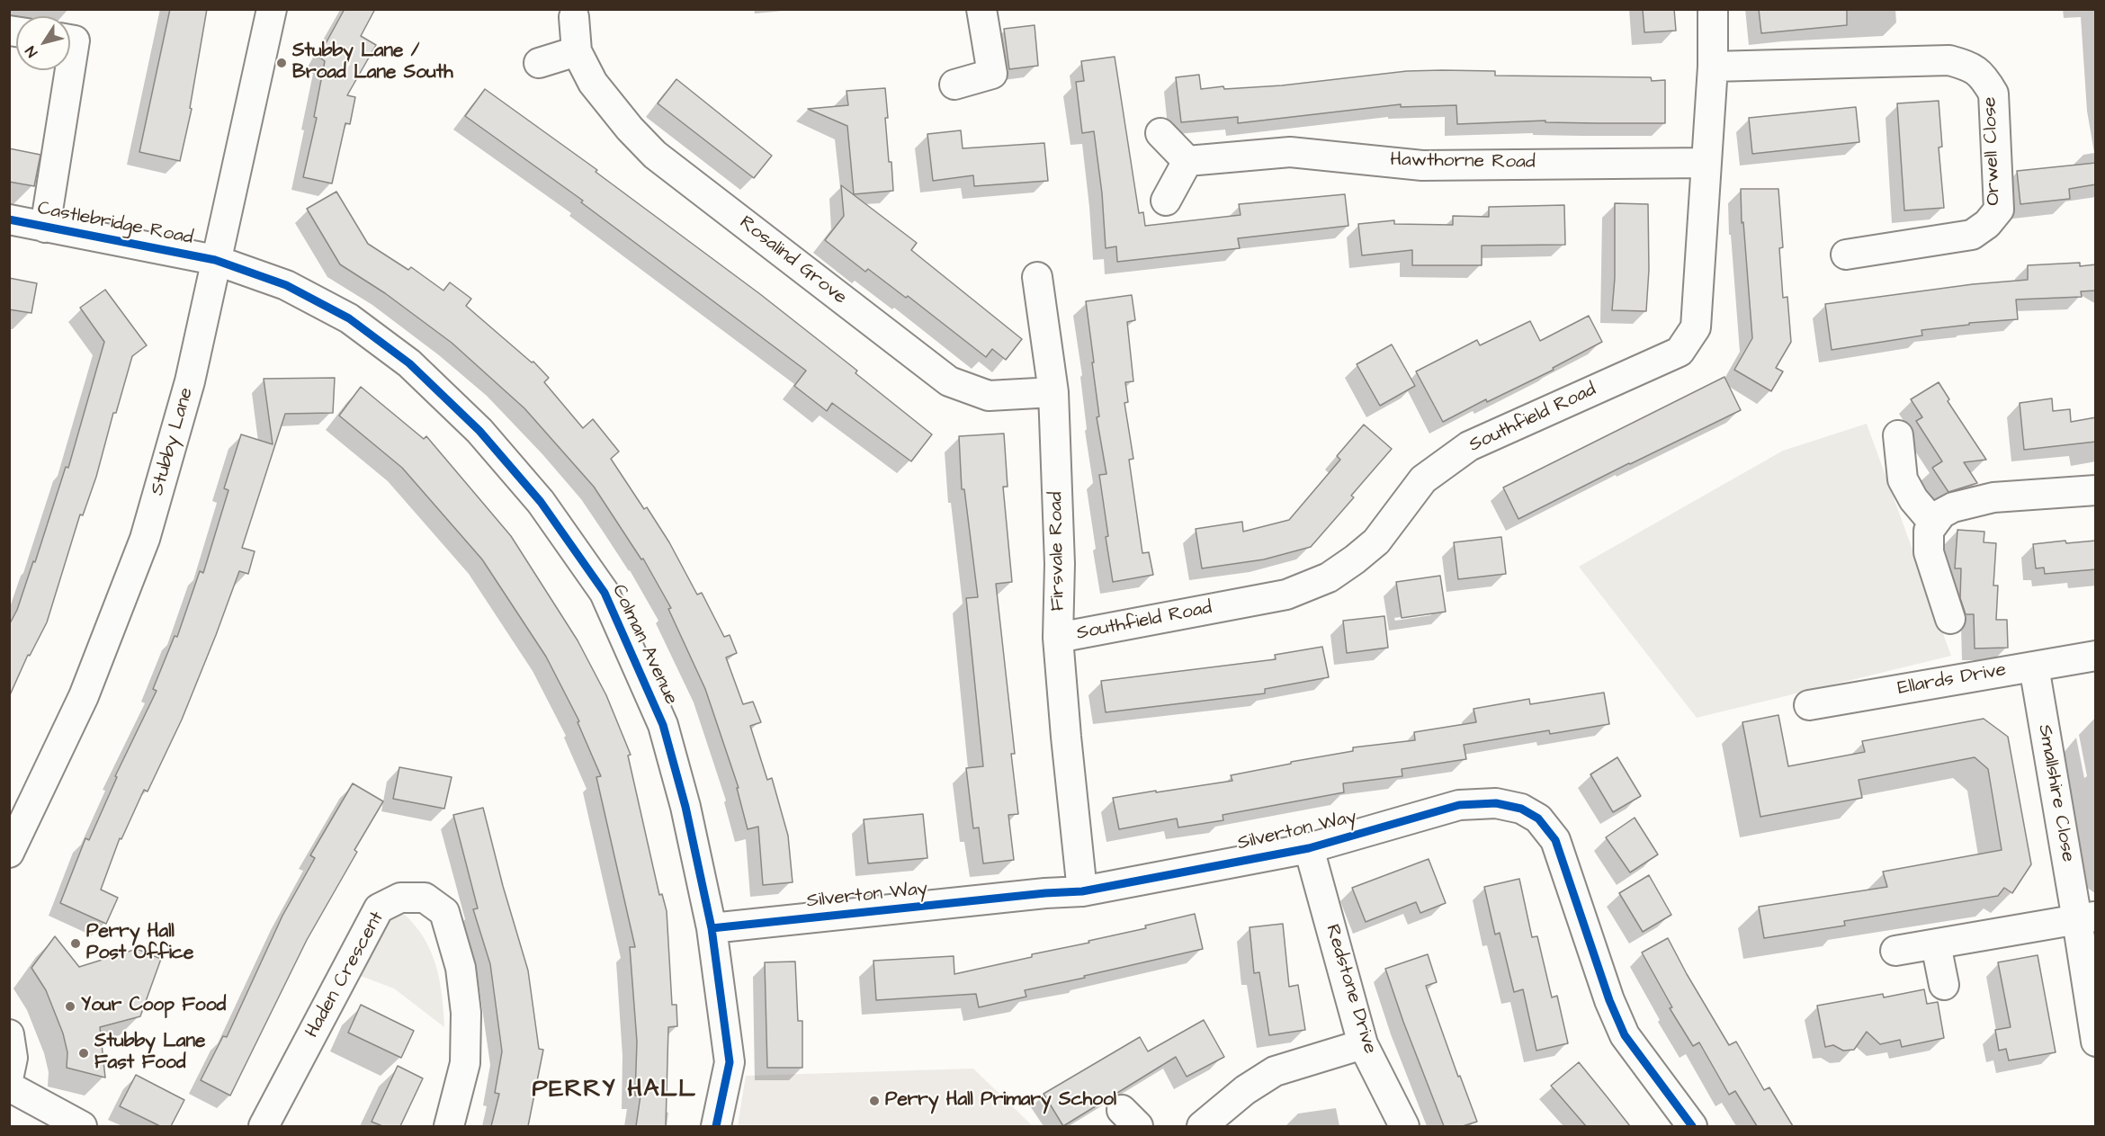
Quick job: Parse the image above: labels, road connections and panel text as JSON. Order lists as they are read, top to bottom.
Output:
{
  "streets": {
    "street": [
      "Orwell Close",
      "Hawthorne Road",
      "Castlebridge Road",
      "Rosalind Grove",
      "Southfield Road",
      "Stubby Lane",
      "Firsvale Road",
      "Colman Avenue",
      "Ellards Drive",
      "Smallshire Close",
      "Silverton Way",
      "Haden Crescent",
      "Redstone Drive"
    ]
  },
  "crossings": [
    ["Orwell Close", "Southfield Road"],
    ["Hawthorne Road", "Southfield Road"],
    ["Castlebridge Road", "Stubby Lane"],
    ["Castlebridge Road", "Colman Avenue"],
    ["Rosalind Grove", "Firsvale Road"],
    ["Southfield Road", "Firsvale Road"],
    ["Stubby Lane", "Colman Avenue"],
    ["Firsvale Road", "Silverton Way"],
    ["Colman Avenue", "Silverton Way"],
    ["Ellards Drive", "Smallshire Close"],
    ["Silverton Way", "Redstone Drive"]
  ],
  "districts": ["PERRY HALL"],
  "places": [
    "Stubby Lane / Broad Lane South",
    "Perry Hall Post Office",
    "Your Coop Food",
    "Stubby Lane Fast Food",
    "Perry Hall Primary School"
  ],
  "north": "bottom left"
}
